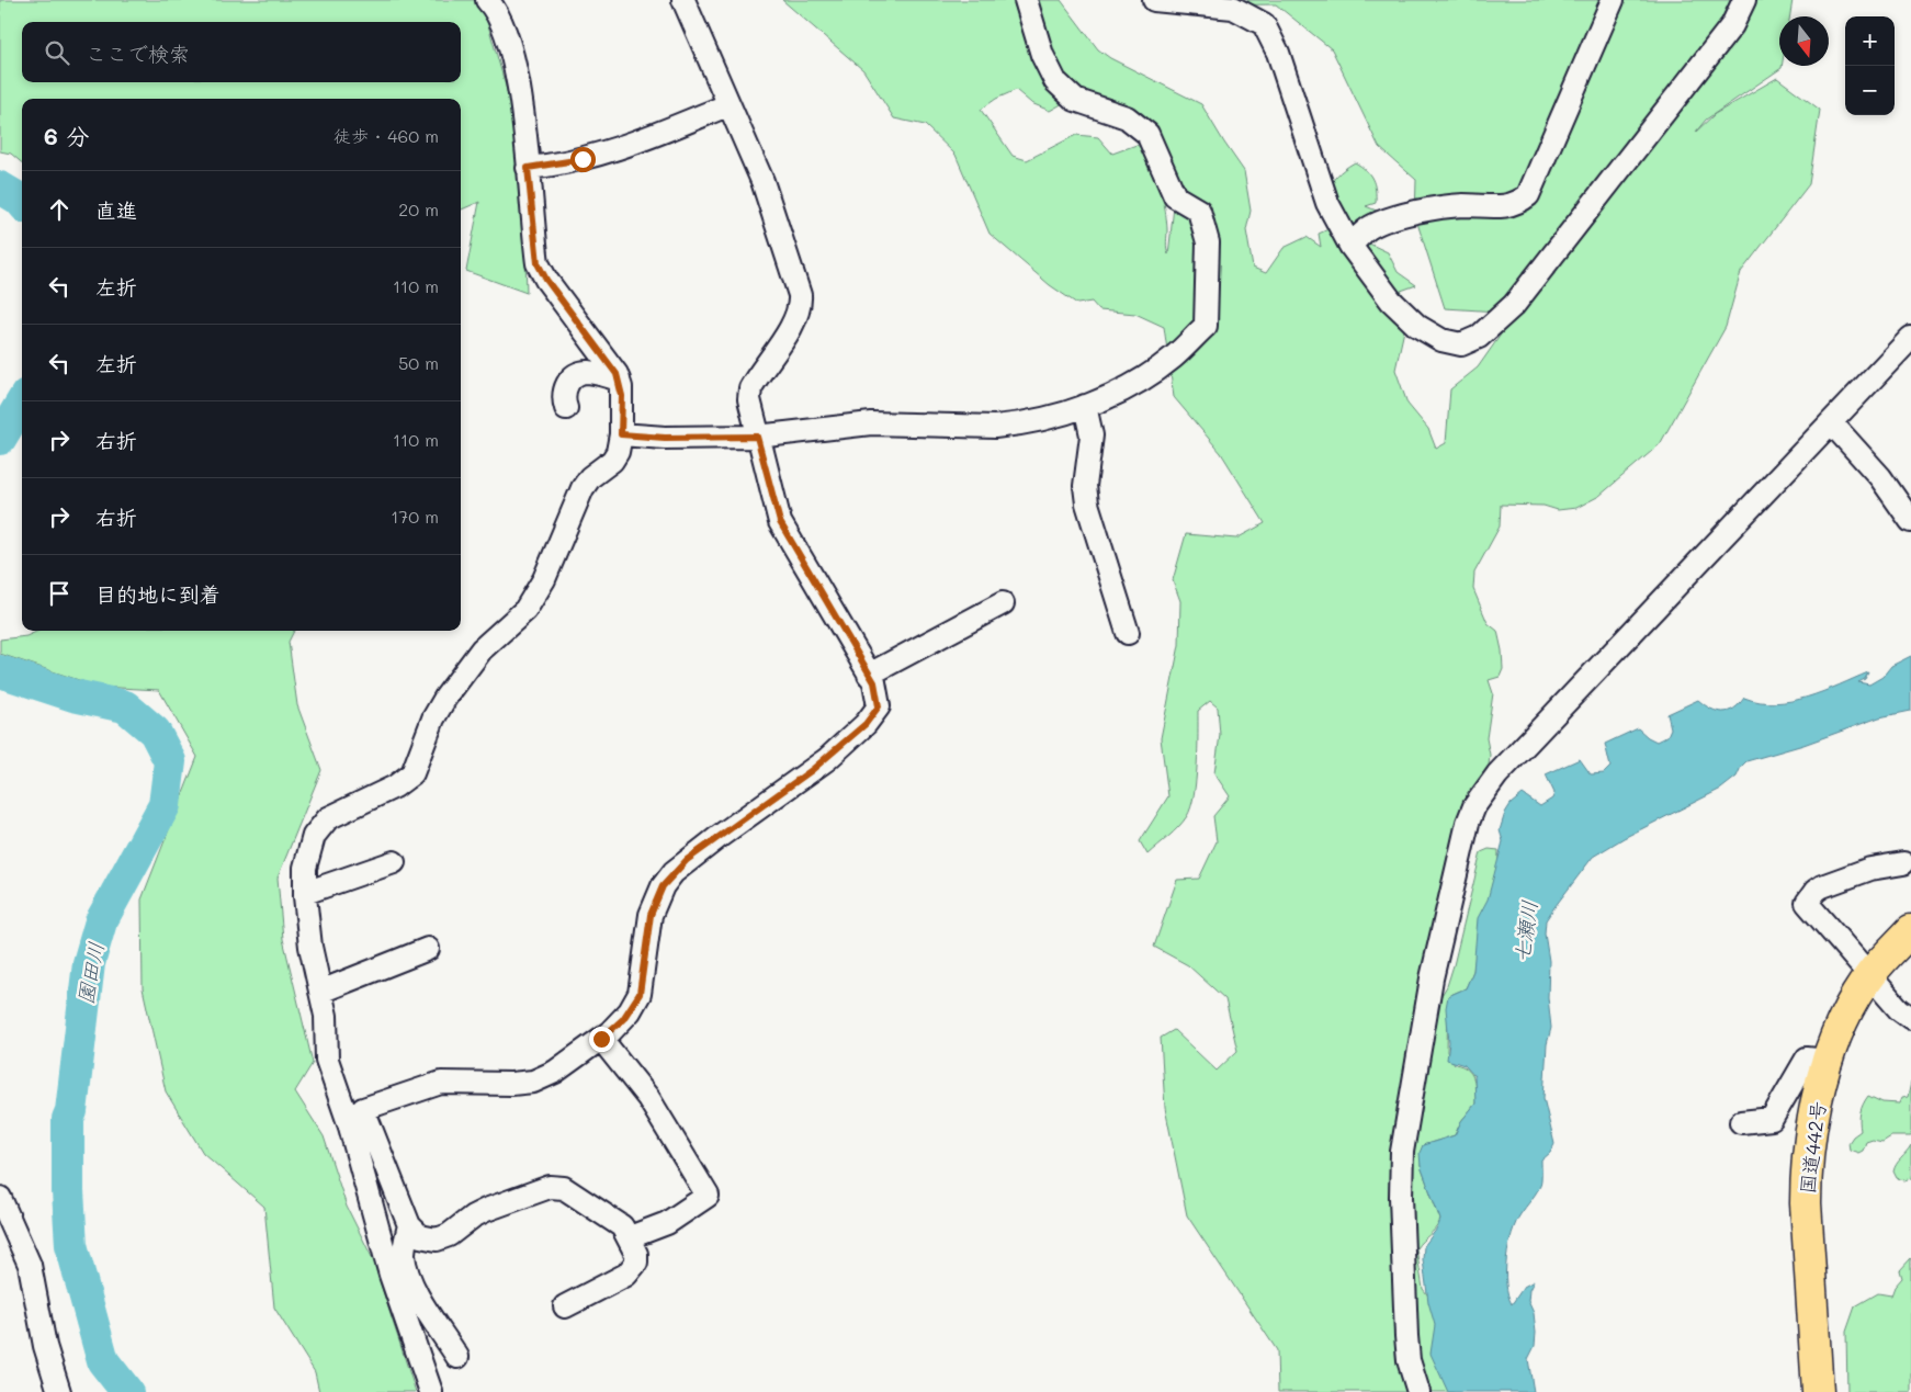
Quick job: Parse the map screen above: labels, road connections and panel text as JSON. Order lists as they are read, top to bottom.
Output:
{
  "streets": {
    "highway": ["国道442号"]
  },
  "water": ["七瀬川", "園田川"],
  "north": "bottom",
  "page": {
    "map_buttons": ["+", "−"],
    "search": "ここで検索",
    "heading": ["6 分", "徒歩 · 460 m"],
    "list": [
      ["直進", "20 m"],
      ["左折", "110 m"],
      ["左折", "50 m"],
      ["右折", "110 m"],
      ["右折", "170 m"],
      "目的地に到着"
    ]
  }
}
